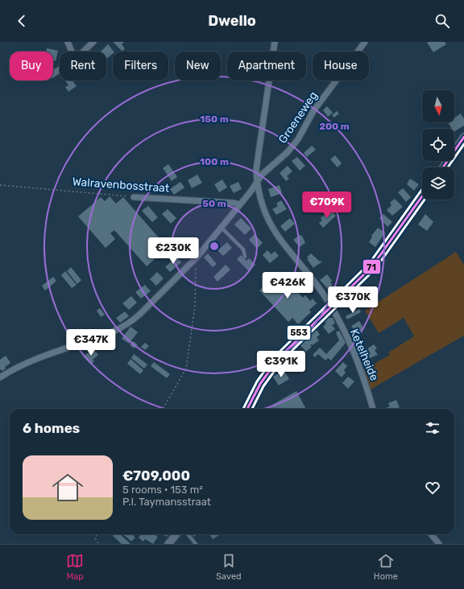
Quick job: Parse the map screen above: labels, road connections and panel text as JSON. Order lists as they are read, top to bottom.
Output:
{
  "streets": {
    "street": ["Groeneweg", "Walravenbosstraat", "Ketelheide"]
  },
  "crossings": [
    ["Groeneweg", "Walravenbosstraat"],
    ["Groeneweg", "Ketelheide"]
  ],
  "lines": ["transit line 71", "transit line 553"],
  "north": "bottom",
  "page": {
    "header": "Dwello",
    "chip": [
      "Buy",
      "Rent",
      "Filters",
      "New",
      "Apartment",
      "House"
    ],
    "price": [
      "€709K",
      "€230K",
      "€426K",
      "€370K",
      "€347K",
      "€391K"
    ],
    "heading": "6 homes",
    "list": [
      {
        "name": "€709,000",
        "note": "5 rooms · 153 m² · P.I. Taymansstraat"
      }
    ],
    "tabs": ["Map", "Saved", "Home"]
  },
  "rings": [
    "150 m",
    "200 m",
    "100 m",
    "50 m"
  ]
}
